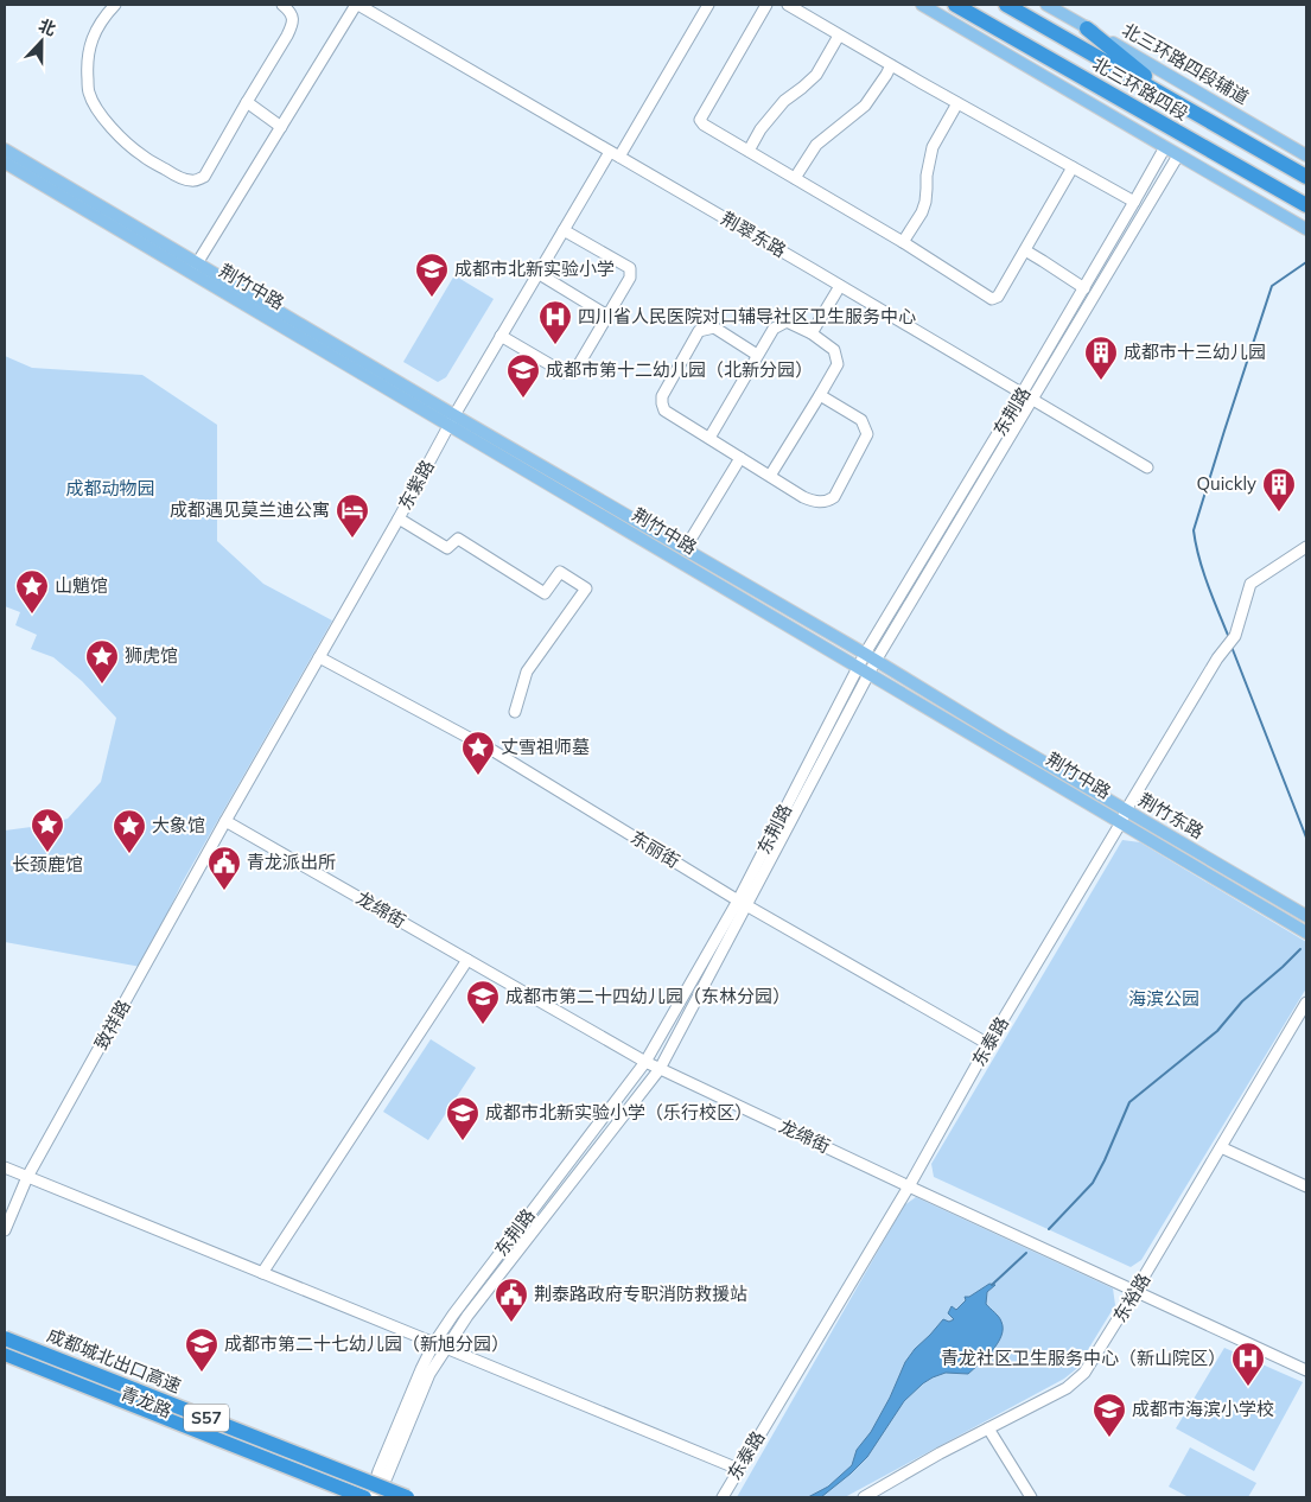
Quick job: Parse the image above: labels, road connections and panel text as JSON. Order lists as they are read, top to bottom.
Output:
{
  "streets": {
    "highway": ["北三环路四段", "成都城北出口高速", "S57"],
    "main road": ["北三环路四段辅道", "荆竹中路", "荆竹东路"],
    "street": [
      "荆翠东路",
      "东荆路",
      "东紫路",
      "东丽街",
      "龙绵街",
      "致祥路",
      "东泰路",
      "东裕路",
      "青龙路"
    ]
  },
  "crossings": [
    ["荆翠东路", "东荆路"],
    ["荆翠东路", "东紫路"],
    ["荆竹中路", "东荆路"],
    ["荆竹中路", "东紫路"],
    ["荆竹中路", "荆竹东路"],
    ["荆竹中路", "东泰路"],
    ["东荆路", "荆竹东路"],
    ["东荆路", "东丽街"],
    ["东荆路", "龙绵街"],
    ["东荆路", "成都城北出口高速"],
    ["东荆路", "青龙路"],
    ["东紫路", "东丽街"],
    ["东紫路", "龙绵街"],
    ["东紫路", "致祥路"],
    ["荆竹东路", "东泰路"],
    ["东丽街", "东泰路"],
    ["龙绵街", "致祥路"],
    ["龙绵街", "东泰路"],
    ["龙绵街", "东裕路"],
    ["成都城北出口高速", "青龙路"]
  ],
  "parks": ["成都动物园", "海滨公园"],
  "places": {
    "school or university": [
      "成都市北新实验小学",
      "成都市第十二幼儿园（北新分园）",
      "成都市第二十四幼儿园（东林分园）",
      "成都市北新实验小学（乐行校区）",
      "成都市第二十七幼儿园（新旭分园）",
      "成都市海滨小学校"
    ],
    "hospital": ["四川省人民医院对口辅导社区卫生服务中心", "青龙社区卫生服务中心（新山院区）"],
    "building": ["成都市十三幼儿园", "Quickly"],
    "hotel": ["成都遇见莫兰迪公寓"],
    "place": [
      "山魈馆",
      "狮虎馆",
      "丈雪祖师墓",
      "长颈鹿馆",
      "大象馆"
    ],
    "public building": ["青龙派出所", "荆泰路政府专职消防救援站"]
  },
  "north": "top"
}
